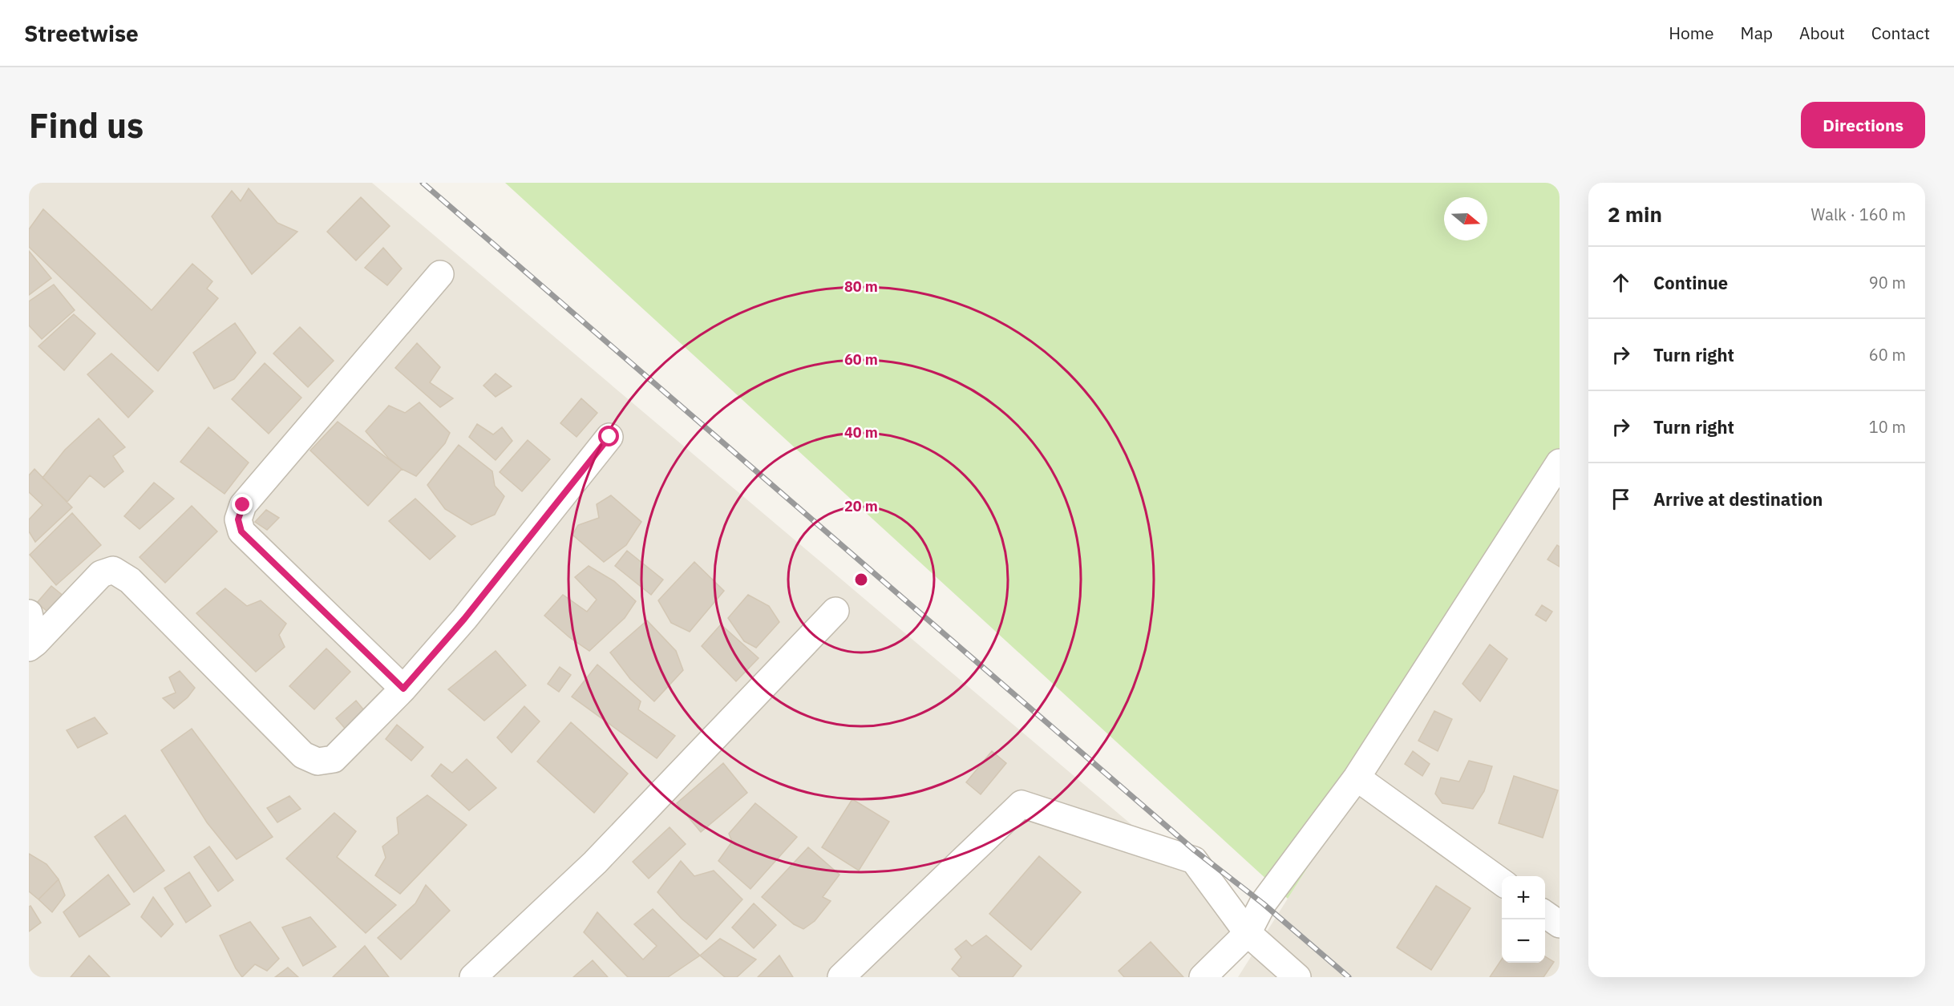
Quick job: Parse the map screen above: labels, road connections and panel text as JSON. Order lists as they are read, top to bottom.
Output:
{
  "north": "right",
  "page": {
    "header": "Streetwise",
    "nav": [
      "Home",
      "Map",
      "About",
      "Contact"
    ],
    "buttons": "Directions",
    "title": "Find us",
    "heading": ["2 min", "Walk · 160 m"],
    "list": [
      ["Continue", "90 m"],
      ["Turn right", "60 m"],
      ["Turn right", "10 m"],
      "Arrive at destination"
    ],
    "map_buttons": ["+", "−"]
  },
  "rings": [
    "80 m",
    "60 m",
    "40 m",
    "20 m"
  ]
}
